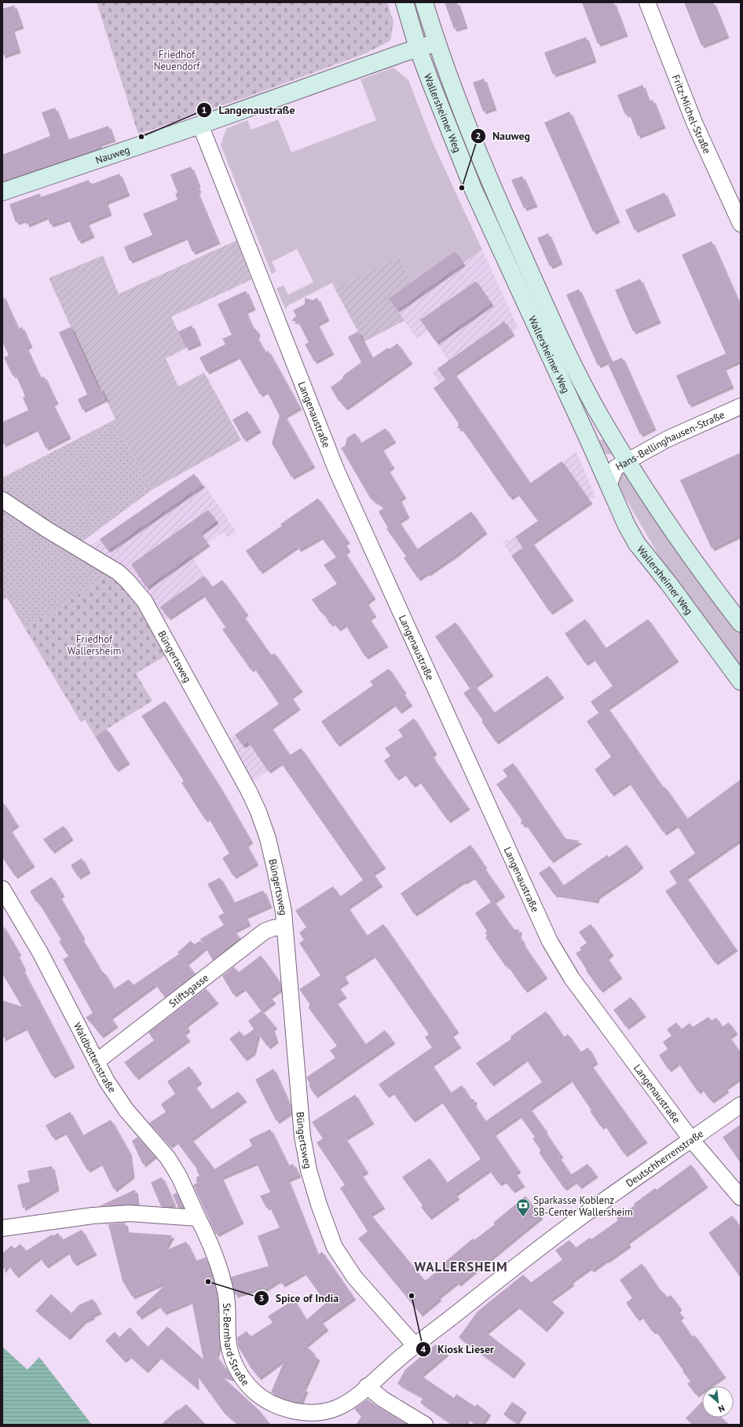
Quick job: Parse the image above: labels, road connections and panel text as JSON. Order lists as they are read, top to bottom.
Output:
{
  "streets": {
    "street": [
      "Wallersheimer Weg",
      "Fritz-Michel-Straße",
      "Nauweg",
      "Langenaustraße",
      "Hans-Bellinghausen-Straße",
      "Büngertsweg",
      "Stiftsgasse",
      "Waldbottenstraße",
      "Deutschherrenstraße",
      "St.-Bernhard-Straße"
    ]
  },
  "crossings": [
    ["Wallersheimer Weg", "Nauweg"],
    ["Wallersheimer Weg", "Hans-Bellinghausen-Straße"],
    ["Nauweg", "Langenaustraße"],
    ["Langenaustraße", "Deutschherrenstraße"],
    ["Büngertsweg", "Stiftsgasse"],
    ["Büngertsweg", "Deutschherrenstraße"],
    ["Stiftsgasse", "Waldbottenstraße"],
    ["Waldbottenstraße", "St.-Bernhard-Straße"],
    ["Deutschherrenstraße", "St.-Bernhard-Straße"]
  ],
  "districts": ["WALLERSHEIM"],
  "parks": ["Friedhof Neuendorf", "Friedhof Wallersheim"],
  "places": {
    "other": [
      "Langenaustraße",
      "Nauweg",
      "Spice of India",
      "Kiosk Lieser"
    ],
    "bank": ["Sparkasse Koblenz SB-Center Wallersheim"]
  },
  "north": "bottom right"
}
